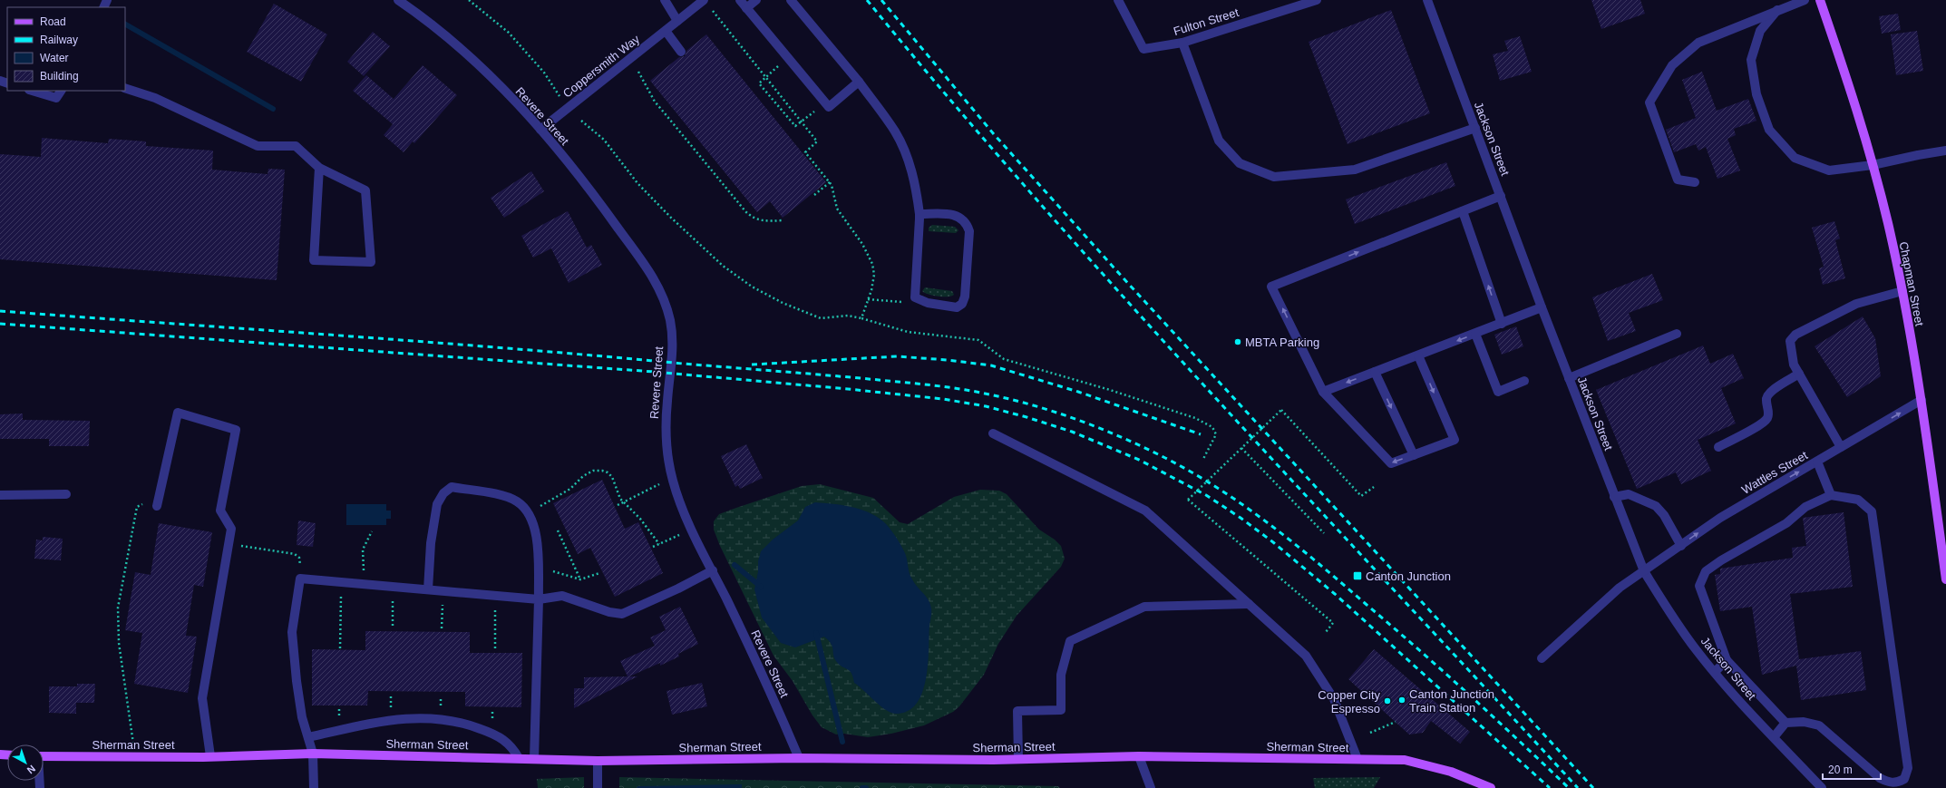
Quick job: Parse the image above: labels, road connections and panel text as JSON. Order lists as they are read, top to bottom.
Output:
{
  "streets": {
    "main road": ["Chapman Street", "Sherman Street"],
    "street": [
      "Fulton Street",
      "Coppersmith Way",
      "Revere Street",
      "Jackson Street",
      "Wattles Street"
    ]
  },
  "crossings": [
    ["Coppersmith Way", "Revere Street"],
    ["Revere Street", "Sherman Street"],
    ["Jackson Street", "Wattles Street"],
    ["Chapman Street", "Wattles Street"]
  ],
  "one_way": ["Wattles Street"],
  "places": {
    "other": ["MBTA Parking", "Canton Junction Train Station", "Copper City Espresso"],
    "transit": ["Canton Junction"]
  },
  "legend": [
    "Road",
    "Railway",
    "Water",
    "Building"
  ],
  "scale_bar": "20 m",
  "north": "bottom right"
}
